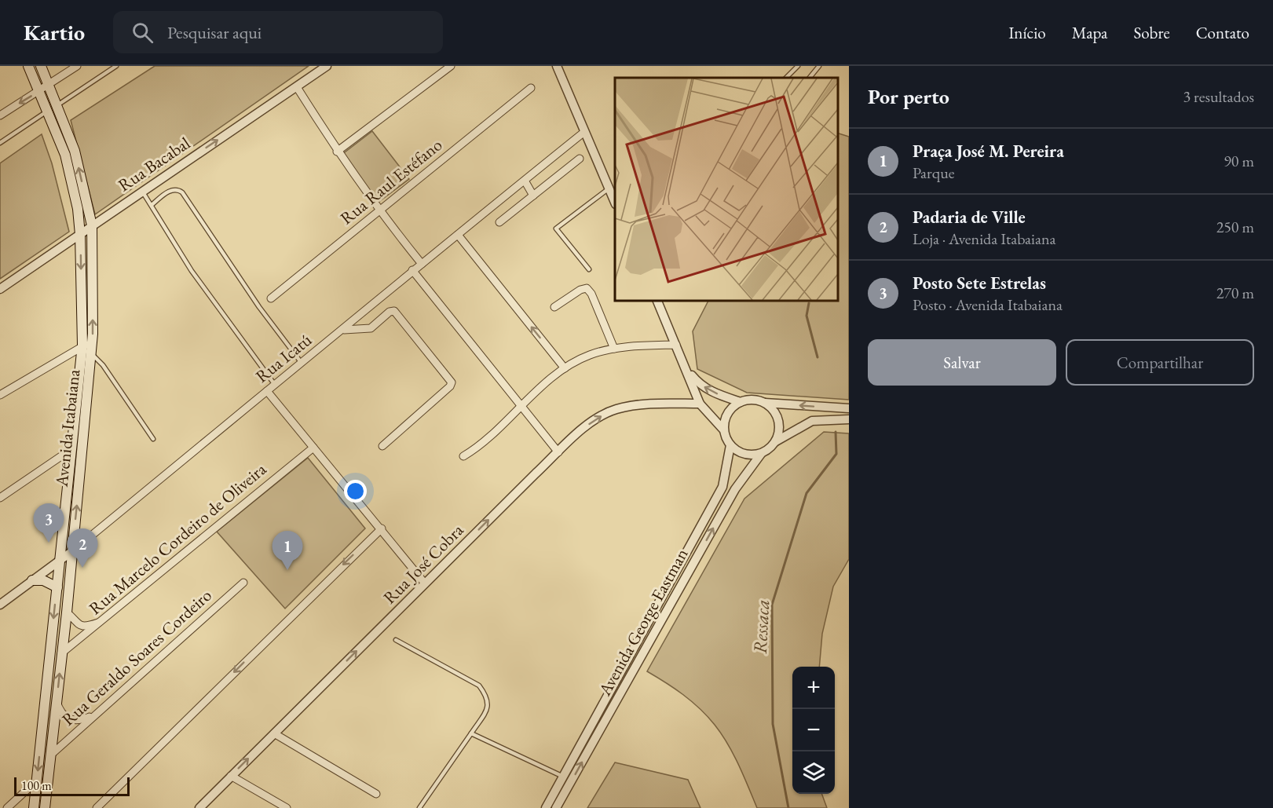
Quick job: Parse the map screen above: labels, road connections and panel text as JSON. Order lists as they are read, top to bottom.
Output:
{
  "streets": {
    "main road": ["Avenida Itabaiana"],
    "street": [
      "Rua Bacabal",
      "Rua Raul Estéfano",
      "Rua Icatú",
      "Rua Marcelo Cordeiro de Oliveira",
      "Rua José Cobra",
      "Avenida George Eastman",
      "Rua Geraldo Soares Cordeiro"
    ]
  },
  "crossings": [
    ["Rua Bacabal", "Avenida Itabaiana"],
    ["Rua Icatú", "Avenida Itabaiana"],
    ["Avenida Itabaiana", "Rua Marcelo Cordeiro de Oliveira"],
    ["Avenida Itabaiana", "Rua Geraldo Soares Cordeiro"]
  ],
  "one_way": ["Rua Bacabal"],
  "water": ["Ressaca"],
  "scale_bar": "100 m",
  "page": {
    "header": "Kartio",
    "search": "Pesquisar aqui",
    "nav": [
      "Início",
      "Mapa",
      "Sobre",
      "Contato"
    ],
    "heading": ["Por perto", "3 resultados"],
    "list": [
      {
        "mark": "1",
        "name": "Praça José M. Pereira",
        "note": "Parque",
        "value": "90 m"
      },
      {
        "mark": "2",
        "name": "Padaria de Ville",
        "note": "Loja · Avenida Itabaiana",
        "value": "250 m"
      },
      {
        "mark": "3",
        "name": "Posto Sete Estrelas",
        "note": "Posto · Avenida Itabaiana",
        "value": "270 m"
      }
    ],
    "buttons": ["Salvar", "Compartilhar"],
    "pins": ["3", "2", "1"],
    "map_buttons": ["+", "−"],
    "scale": "100 m"
  }
}
